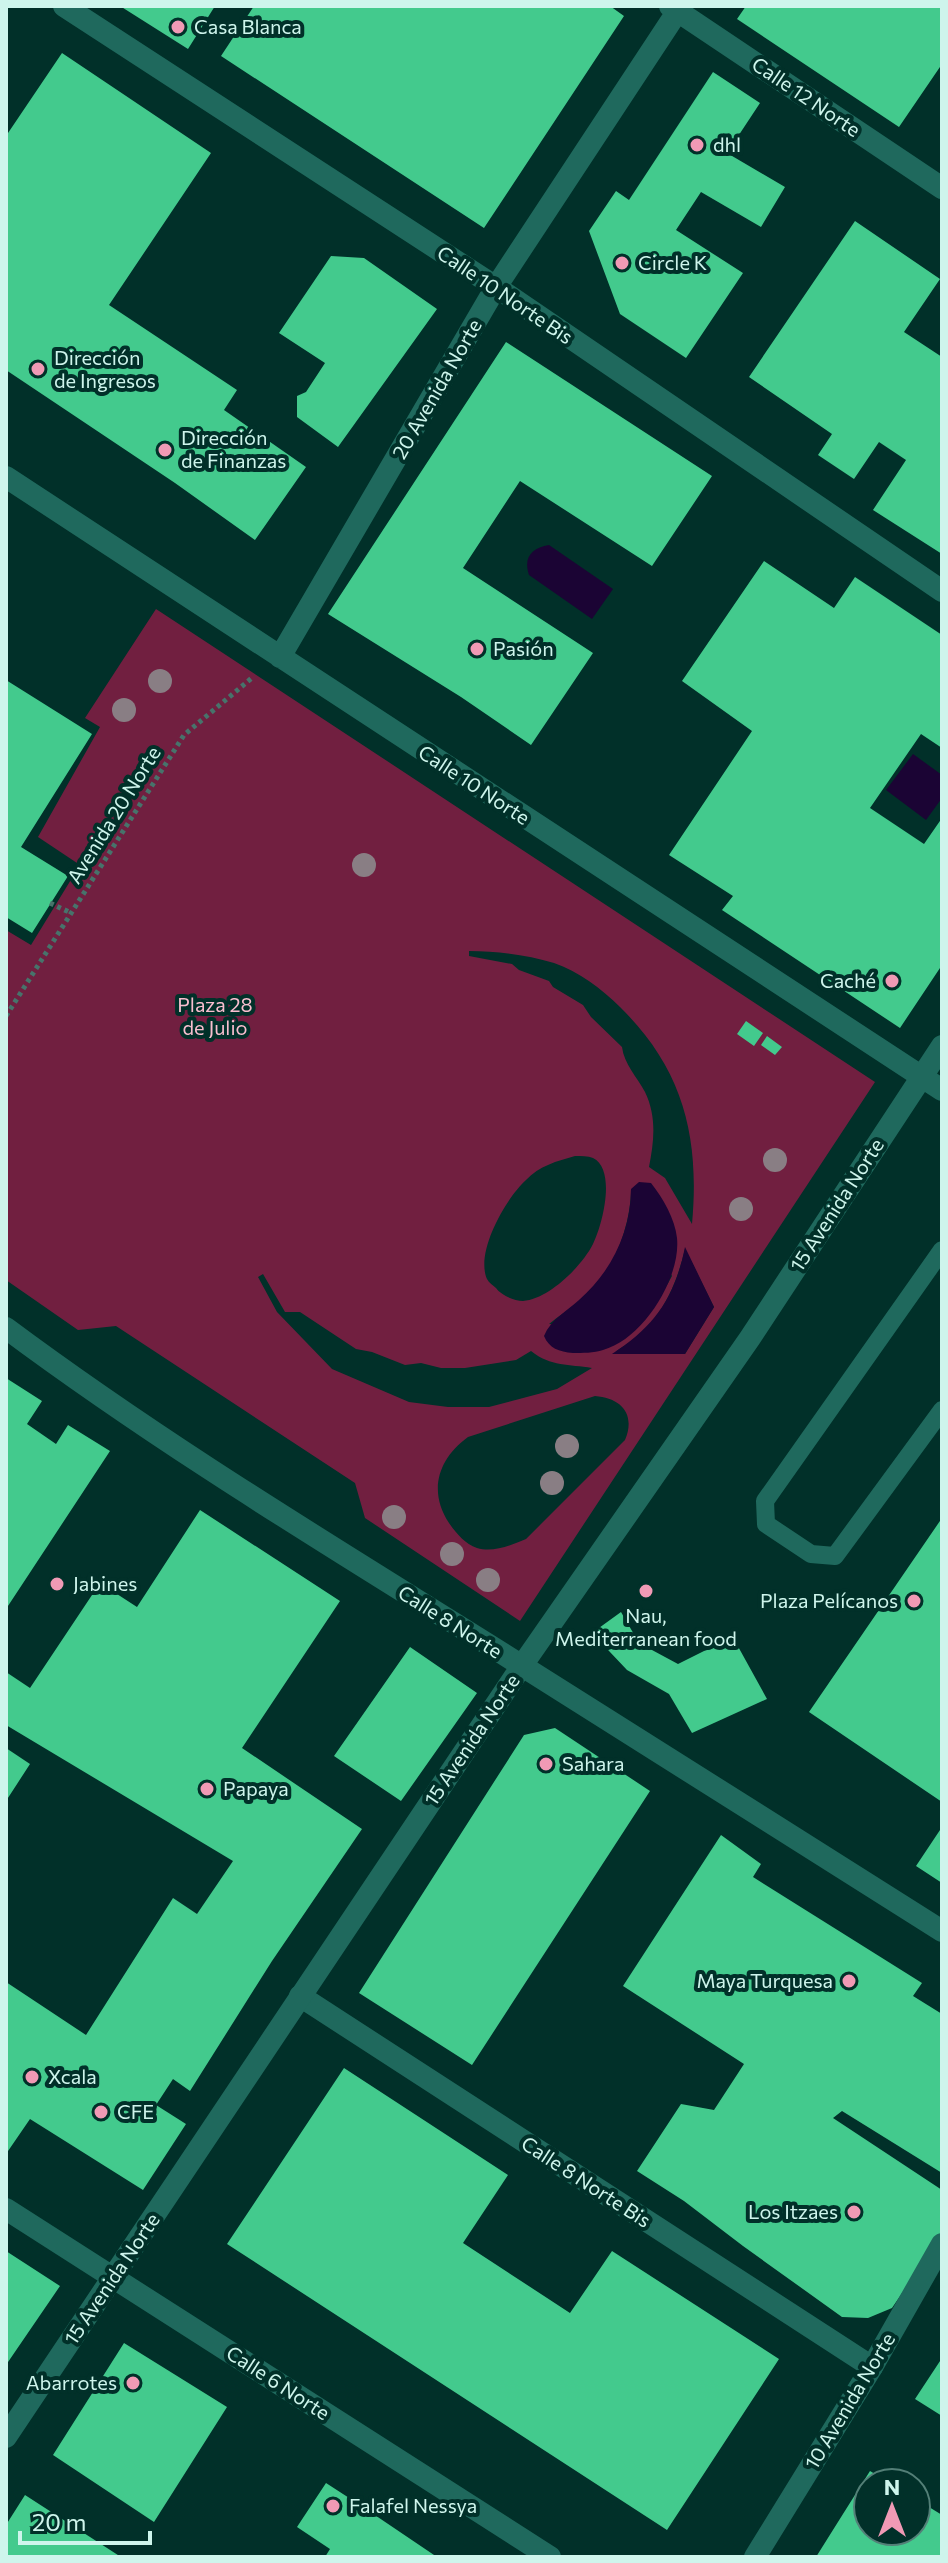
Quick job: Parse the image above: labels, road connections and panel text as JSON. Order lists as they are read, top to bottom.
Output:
{
  "streets": {
    "street": [
      "Calle 12 Norte",
      "Calle 10 Norte Bis",
      "20 Avenida Norte",
      "Calle 10 Norte",
      "15 Avenida Norte",
      "Calle 8 Norte",
      "Calle 8 Norte Bis",
      "Calle 6 Norte",
      "10 Avenida Norte"
    ],
    "path": ["Avenida 20 Norte"]
  },
  "crossings": [
    ["Calle 12 Norte", "20 Avenida Norte"],
    ["Calle 10 Norte Bis", "20 Avenida Norte"],
    ["20 Avenida Norte", "Calle 10 Norte"],
    ["20 Avenida Norte", "Avenida 20 Norte"],
    ["Calle 10 Norte", "Avenida 20 Norte"],
    ["Calle 10 Norte", "15 Avenida Norte"],
    ["15 Avenida Norte", "Calle 8 Norte"],
    ["15 Avenida Norte", "Calle 8 Norte Bis"],
    ["15 Avenida Norte", "Calle 6 Norte"],
    ["Calle 8 Norte Bis", "10 Avenida Norte"]
  ],
  "parks": ["Plaza 28 de Julio"],
  "places": [
    "Casa Blanca",
    "dhl",
    "Circle K",
    "Dirección de Ingresos",
    "Dirección de Finanzas",
    "Pasión",
    "Caché",
    "Jabines",
    "Nau, Mediterranean food",
    "Plaza Pelícanos",
    "Sahara",
    "Papaya",
    "Maya Turquesa",
    "Xcala",
    "CFE",
    "Los Itzaes",
    "Abarrotes",
    "Falafel Nessya"
  ],
  "scale_bar": "20 m",
  "north": "top"
}
